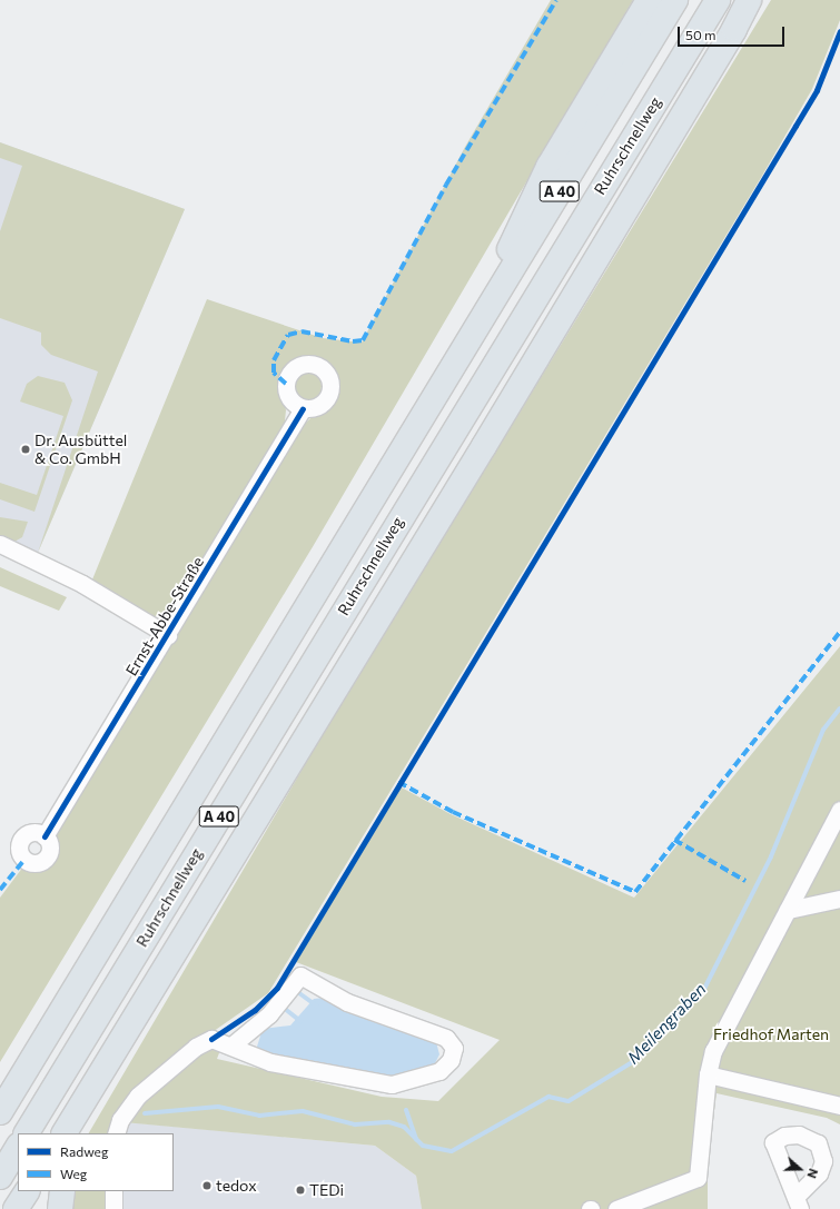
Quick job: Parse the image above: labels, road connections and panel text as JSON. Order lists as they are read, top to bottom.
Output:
{
  "streets": {
    "highway": ["Ruhrschnellweg", "A 40"],
    "street": ["Ernst-Abbe-Straße"]
  },
  "water": ["Meilengraben"],
  "parks": ["Friedhof Marten"],
  "places": ["Dr. Ausbüttel & Co. GmbH", "tedox", "TEDi"],
  "legend": ["Radweg", "Weg"],
  "scale_bar": "50 m",
  "north": "right"
}
